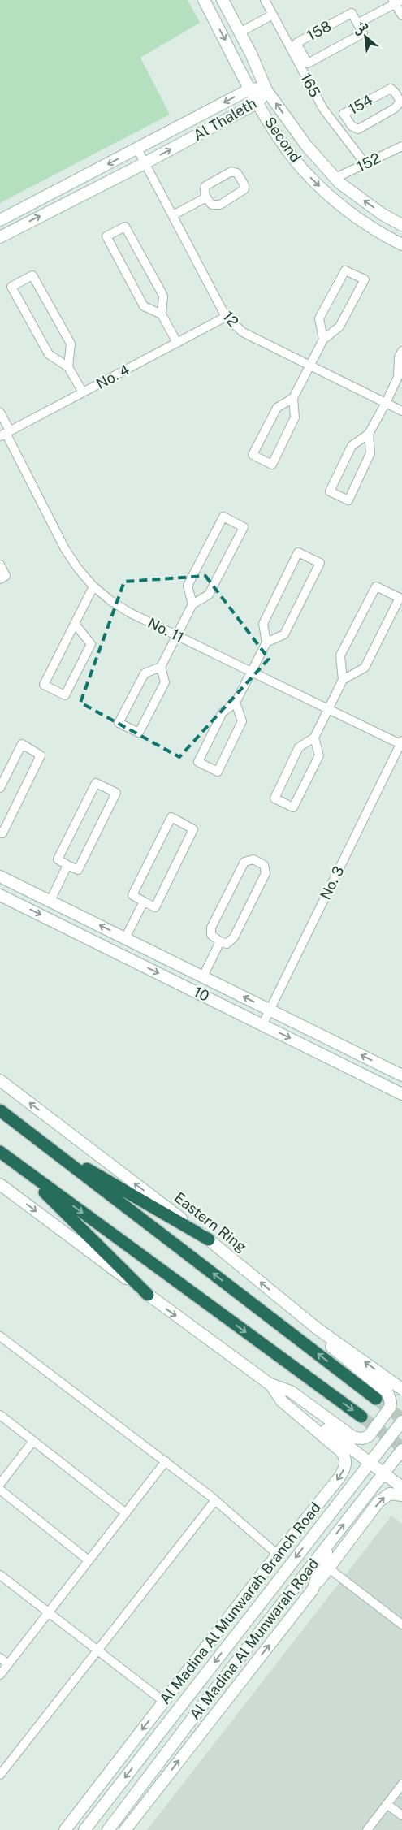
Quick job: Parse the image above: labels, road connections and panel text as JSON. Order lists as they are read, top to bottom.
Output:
{
  "streets": {
    "street": [
      "158",
      "165",
      "154",
      "Al Thaleth",
      "Second",
      "152",
      "12",
      "No. 4",
      "No. 11",
      "No. 3",
      "10",
      "Eastern Ring",
      "Al Madina Al Munwarah Branch Road",
      "Al Madina Al Munwarah Road"
    ]
  },
  "crossings": [
    ["165", "152"],
    ["Al Thaleth", "Second"],
    ["Al Thaleth", "12"],
    ["Second", "152"],
    ["12", "No. 4"],
    ["No. 4", "No. 11"],
    ["No. 11", "No. 3"],
    ["No. 3", "10"]
  ],
  "north": "top left"
}
